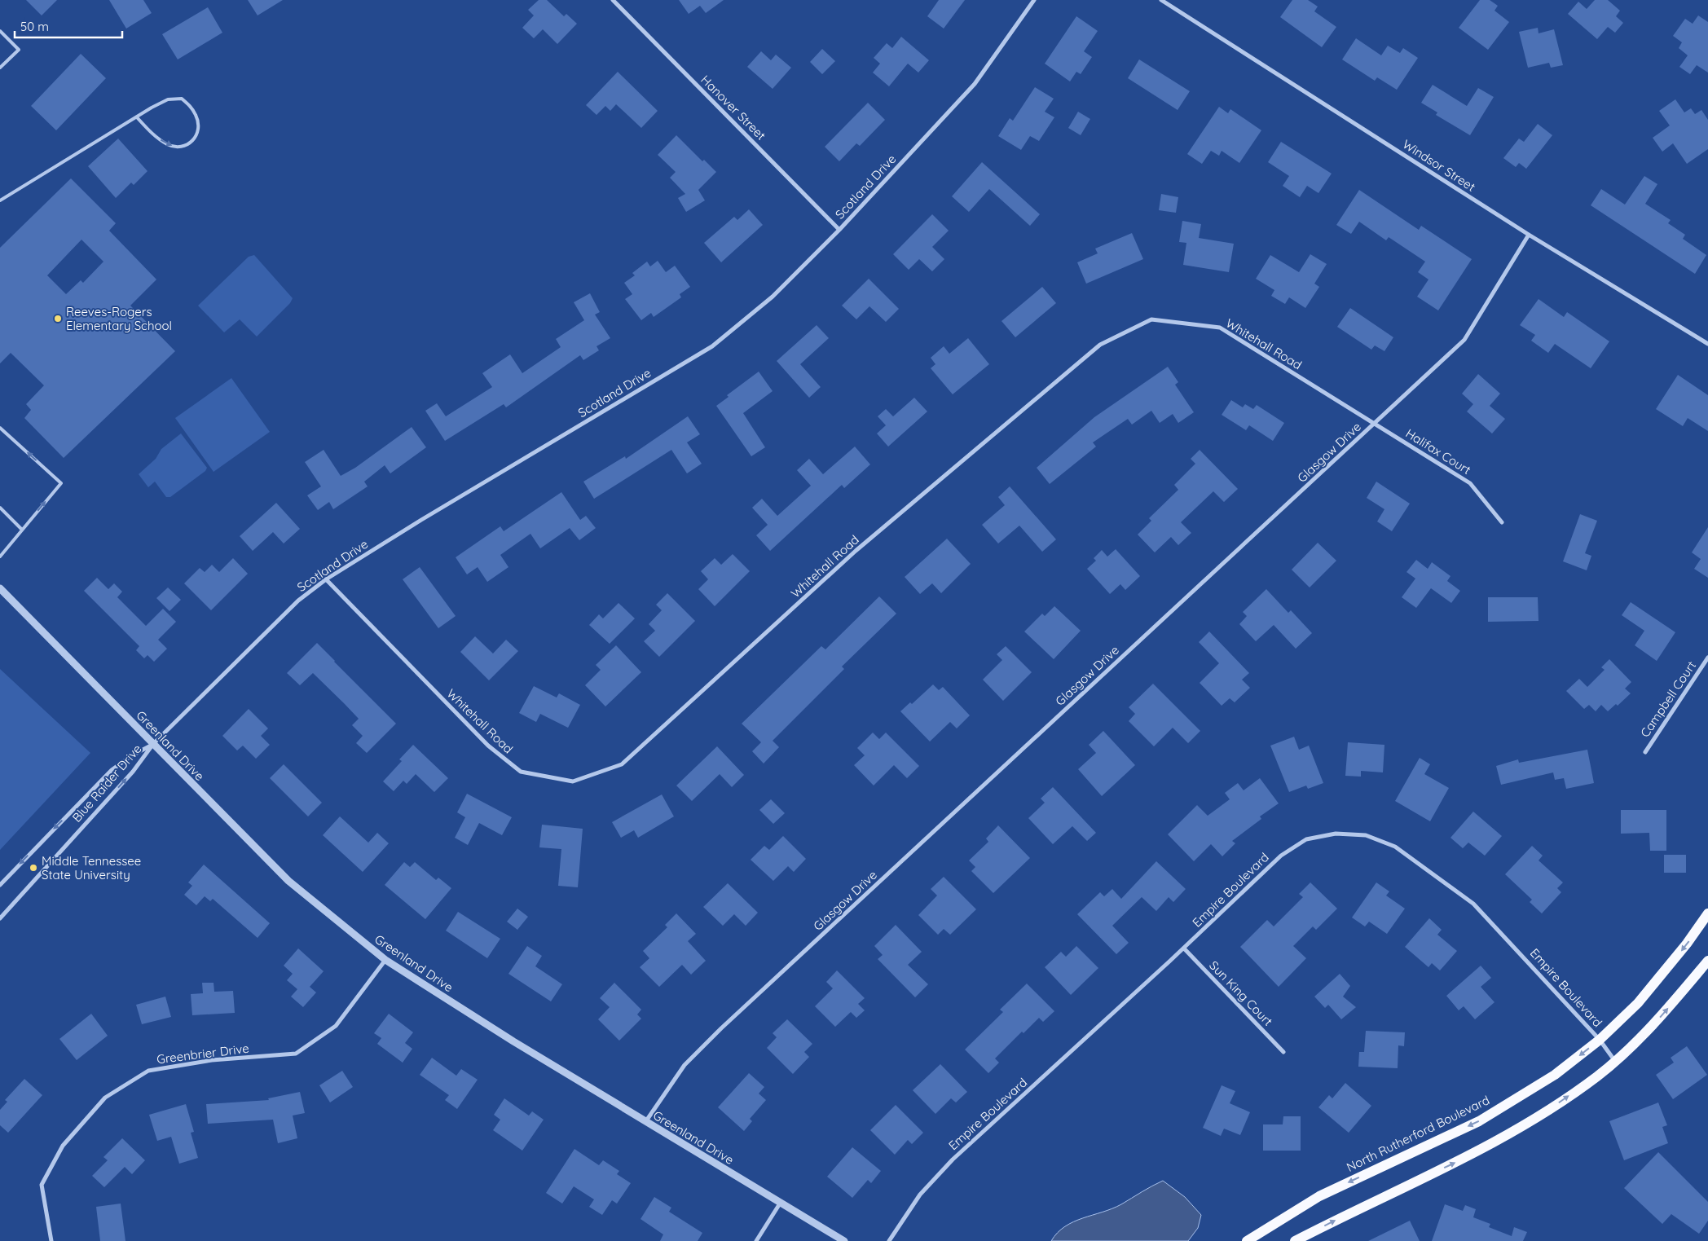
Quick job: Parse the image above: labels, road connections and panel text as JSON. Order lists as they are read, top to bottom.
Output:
{
  "streets": {
    "main road": ["North Rutherford Boulevard"],
    "street": [
      "Hanover Street",
      "Windsor Street",
      "Scotland Drive",
      "Whitehall Road",
      "Halifax Court",
      "Glasgow Drive",
      "Campbell Court",
      "Greenland Drive",
      "Blue Raider Drive",
      "Empire Boulevard",
      "Sun King Court",
      "Greenbrier Drive"
    ]
  },
  "crossings": [
    ["Hanover Street", "Scotland Drive"],
    ["Windsor Street", "Glasgow Drive"],
    ["Scotland Drive", "Whitehall Road"],
    ["Scotland Drive", "Greenland Drive"],
    ["Scotland Drive", "Blue Raider Drive"],
    ["Whitehall Road", "Halifax Court"],
    ["Whitehall Road", "Glasgow Drive"],
    ["Halifax Court", "Glasgow Drive"],
    ["Glasgow Drive", "Greenland Drive"],
    ["Greenland Drive", "Blue Raider Drive"],
    ["Greenland Drive", "Greenbrier Drive"],
    ["Empire Boulevard", "Sun King Court"],
    ["Empire Boulevard", "North Rutherford Boulevard"]
  ],
  "places": ["Reeves-Rogers Elementary School", "Middle Tennessee State University"],
  "scale_bar": "50 m"
}
